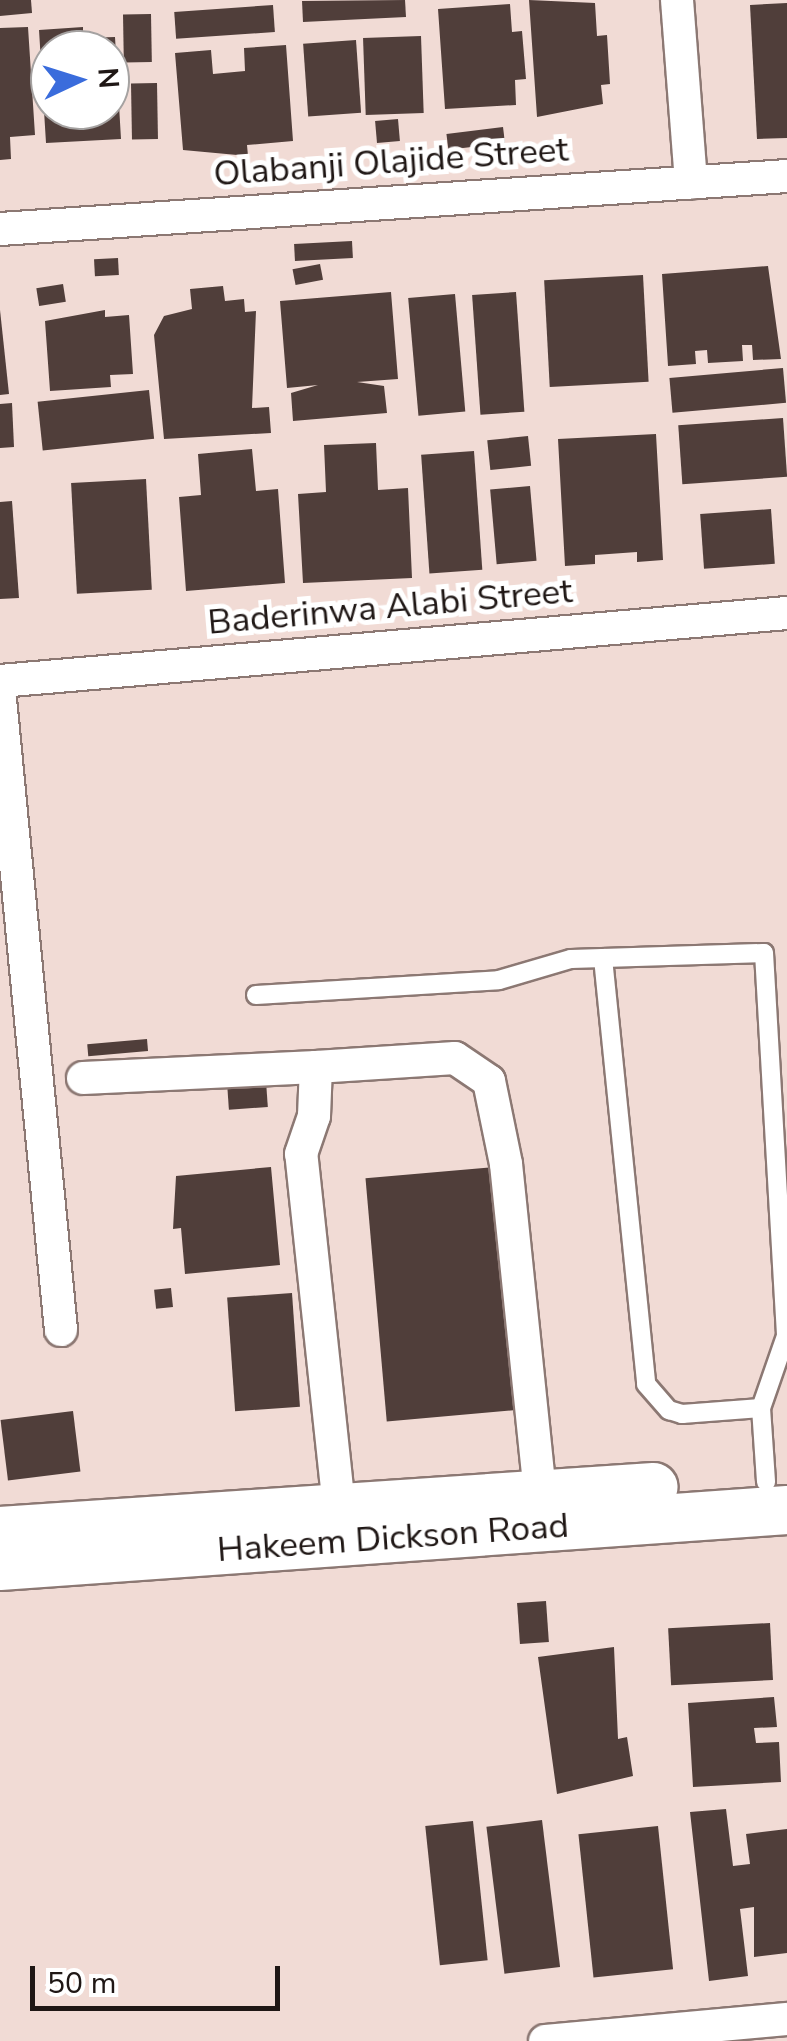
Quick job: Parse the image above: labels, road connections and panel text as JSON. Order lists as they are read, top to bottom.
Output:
{
  "streets": {
    "main road": ["Hakeem Dickson Road"],
    "street": ["Olabanji Olajide Street", "Baderinwa Alabi Street"]
  },
  "scale_bar": "50 m",
  "north": "right"
}
